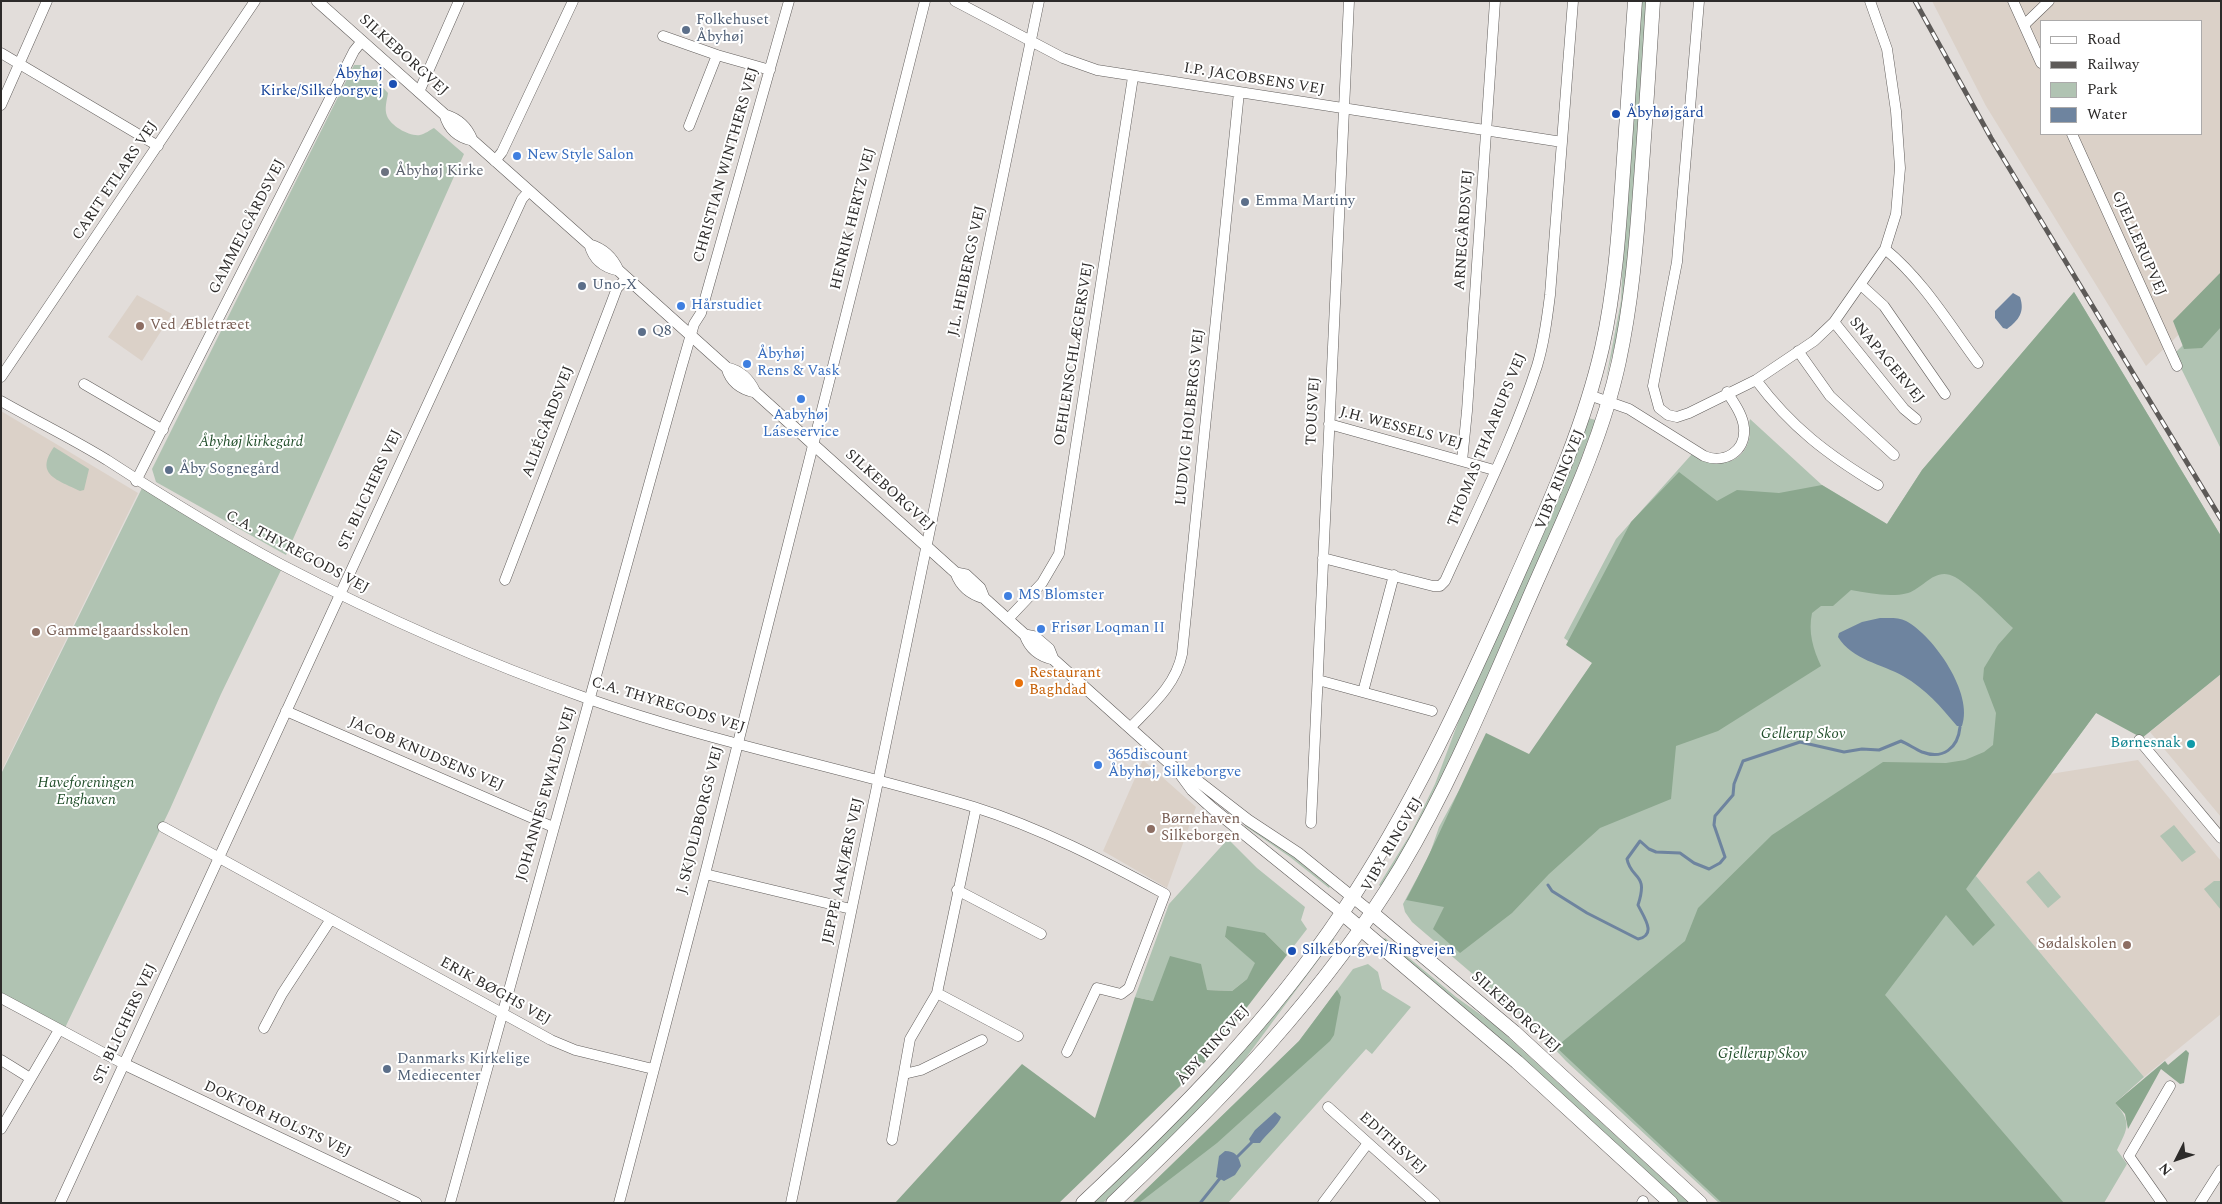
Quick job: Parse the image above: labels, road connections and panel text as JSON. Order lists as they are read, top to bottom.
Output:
{
  "streets": {
    "main road": ["SILKEBORGVEJ", "VIBY RINGVEJ", "ÅBY RINGVEJ"],
    "street": [
      "I.P. JACOBSENS VEJ",
      "CHRISTIAN WINTHERS VEJ",
      "CARIT ETLARS VEJ",
      "HENRIK HERTZ VEJ",
      "GAMMELGÅRDSVEJ",
      "ARNEGÅRDSVEJ",
      "GJELLERUPVEJ",
      "J.L. HEIBERGS VEJ",
      "OEHLENSCHLÆGERSVEJ",
      "SNAPAGERVEJ",
      "TOUSVEJ",
      "LUDVIG HOLBERGS VEJ",
      "ALLÉGÅRDSVEJ",
      "J.H. WESSELS VEJ",
      "THOMAS THAARUPS VEJ",
      "ST. BLICHERS VEJ",
      "C.A. THYREGODS VEJ",
      "JACOB KNUDSENS VEJ",
      "JOHANNES EWALDS VEJ",
      "J. SKJOLDBORGS VEJ",
      "JEPPE AAKJÆRS VEJ",
      "ERIK BØGHS VEJ",
      "DOKTOR HOLSTS VEJ",
      "EDITHSVEJ"
    ]
  },
  "crossings": [
    ["SILKEBORGVEJ", "CHRISTIAN WINTHERS VEJ"],
    ["SILKEBORGVEJ", "HENRIK HERTZ VEJ"],
    ["SILKEBORGVEJ", "GAMMELGÅRDSVEJ"],
    ["SILKEBORGVEJ", "J.L. HEIBERGS VEJ"],
    ["SILKEBORGVEJ", "OEHLENSCHLÆGERSVEJ"],
    ["SILKEBORGVEJ", "LUDVIG HOLBERGS VEJ"],
    ["SILKEBORGVEJ", "ALLÉGÅRDSVEJ"],
    ["SILKEBORGVEJ", "VIBY RINGVEJ"],
    ["SILKEBORGVEJ", "ST. BLICHERS VEJ"],
    ["SILKEBORGVEJ", "JOHANNES EWALDS VEJ"],
    ["SILKEBORGVEJ", "J. SKJOLDBORGS VEJ"],
    ["SILKEBORGVEJ", "JEPPE AAKJÆRS VEJ"],
    ["SILKEBORGVEJ", "ÅBY RINGVEJ"],
    ["I.P. JACOBSENS VEJ", "ARNEGÅRDSVEJ"],
    ["I.P. JACOBSENS VEJ", "J.L. HEIBERGS VEJ"],
    ["I.P. JACOBSENS VEJ", "OEHLENSCHLÆGERSVEJ"],
    ["I.P. JACOBSENS VEJ", "TOUSVEJ"],
    ["I.P. JACOBSENS VEJ", "LUDVIG HOLBERGS VEJ"],
    ["I.P. JACOBSENS VEJ", "THOMAS THAARUPS VEJ"],
    ["CHRISTIAN WINTHERS VEJ", "JOHANNES EWALDS VEJ"],
    ["HENRIK HERTZ VEJ", "J. SKJOLDBORGS VEJ"],
    ["GAMMELGÅRDSVEJ", "C.A. THYREGODS VEJ"],
    ["ARNEGÅRDSVEJ", "J.H. WESSELS VEJ"],
    ["J.L. HEIBERGS VEJ", "JEPPE AAKJÆRS VEJ"],
    ["TOUSVEJ", "J.H. WESSELS VEJ"],
    ["TOUSVEJ", "THOMAS THAARUPS VEJ"],
    ["J.H. WESSELS VEJ", "THOMAS THAARUPS VEJ"],
    ["VIBY RINGVEJ", "ÅBY RINGVEJ"],
    ["ST. BLICHERS VEJ", "C.A. THYREGODS VEJ"],
    ["ST. BLICHERS VEJ", "JACOB KNUDSENS VEJ"],
    ["ST. BLICHERS VEJ", "ERIK BØGHS VEJ"],
    ["ST. BLICHERS VEJ", "DOKTOR HOLSTS VEJ"],
    ["C.A. THYREGODS VEJ", "JOHANNES EWALDS VEJ"],
    ["C.A. THYREGODS VEJ", "J. SKJOLDBORGS VEJ"],
    ["C.A. THYREGODS VEJ", "JEPPE AAKJÆRS VEJ"],
    ["JACOB KNUDSENS VEJ", "JOHANNES EWALDS VEJ"],
    ["JOHANNES EWALDS VEJ", "ERIK BØGHS VEJ"],
    ["J. SKJOLDBORGS VEJ", "ERIK BØGHS VEJ"]
  ],
  "parks": [
    "Åbyhøj kirkegård",
    "Gellerup Skov",
    "Haveforeningen Enghaven",
    "Gjellerup Skov"
  ],
  "places": [
    "Folkehuset Åbyhøj",
    "Åbyhøj Kirke/Silkeborgvej",
    "Åbyhøjgård",
    "New Style Salon",
    "Åbyhøj Kirke",
    "Emma Martiny",
    "Uno-X",
    "Hårstudiet",
    "Ved Æbletræet",
    "Q8",
    "Åbyhøj Rens & Vask",
    "Aabyhøj Láseservice",
    "Åby Sognegård",
    "MS Blomster",
    "Frisør Loqman II",
    "Gammelgaardsskolen",
    "Restaurant Baghdad",
    "Børnesnak",
    "365discount Åbyhøj, Silkeborgve",
    "Børnehaven Silkeborgen",
    "Sødalskolen",
    "Silkeborgvej/Ringvejen",
    "Danmarks Kirkelige Mediecenter"
  ],
  "legend": [
    "Road",
    "Railway",
    "Park",
    "Water"
  ],
  "north": "bottom left"
}
